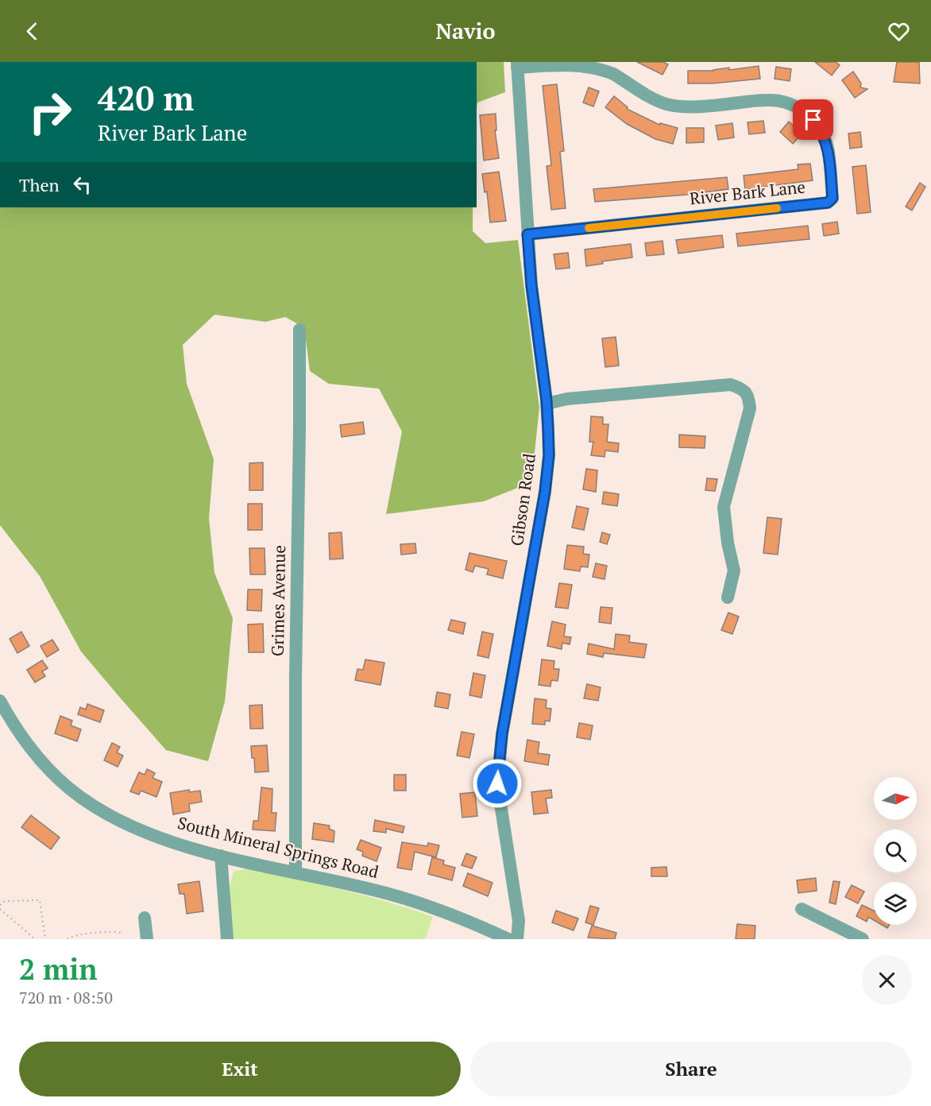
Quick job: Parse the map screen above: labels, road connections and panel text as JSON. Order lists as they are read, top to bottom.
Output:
{
  "streets": {
    "street": [
      "River Bark Lane",
      "Gibson Road",
      "Grimes Avenue",
      "South Mineral Springs Road"
    ]
  },
  "crossings": [
    ["River Bark Lane", "Gibson Road"],
    ["Grimes Avenue", "South Mineral Springs Road"]
  ],
  "north": "right",
  "page": {
    "header": "Navio",
    "turn": ["420 m", "River Bark Lane"],
    "then": "Then",
    "heading": ["2 min", "720 m · 08:50"],
    "buttons": ["Exit", "Share"]
  }
}
